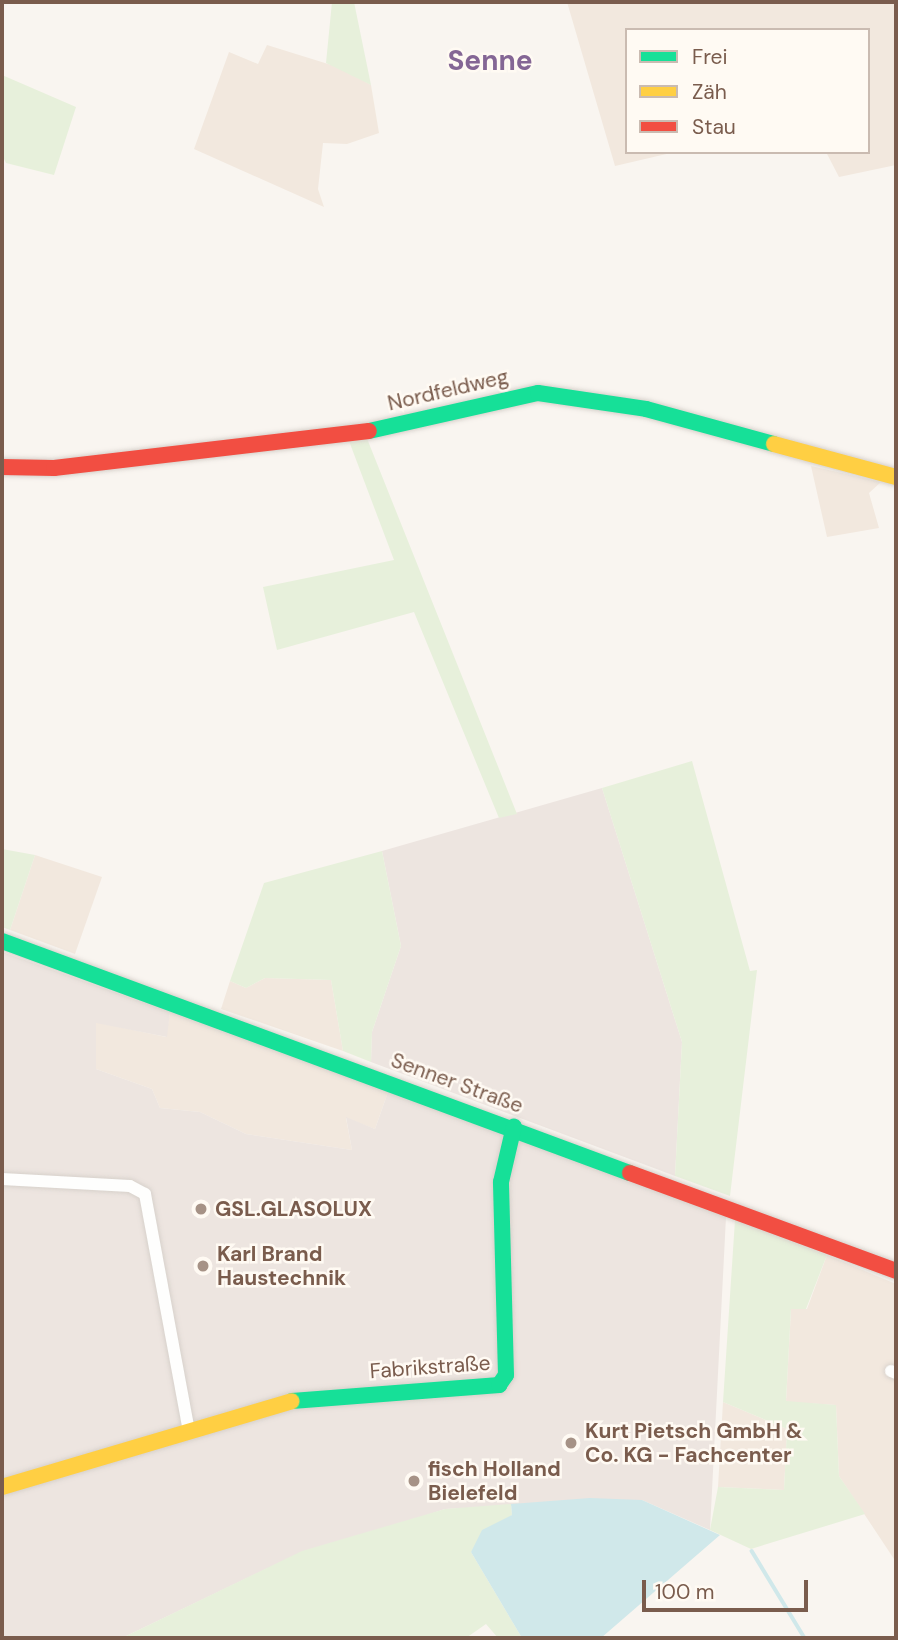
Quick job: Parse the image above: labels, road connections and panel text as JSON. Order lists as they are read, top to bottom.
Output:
{
  "streets": {
    "street": ["Nordfeldweg", "Senner Straße", "Fabrikstraße"]
  },
  "crossings": [
    ["Senner Straße", "Fabrikstraße"]
  ],
  "districts": ["Senne"],
  "places": [
    "GSL.GLASOLUX",
    "Karl Brand Haustechnik",
    "Kurt Pietsch GmbH & Co. KG - Fachcenter",
    "fisch Holland Bielefeld"
  ],
  "legend": ["Frei", "Zäh", "Stau"],
  "scale_bar": "100 m"
}
